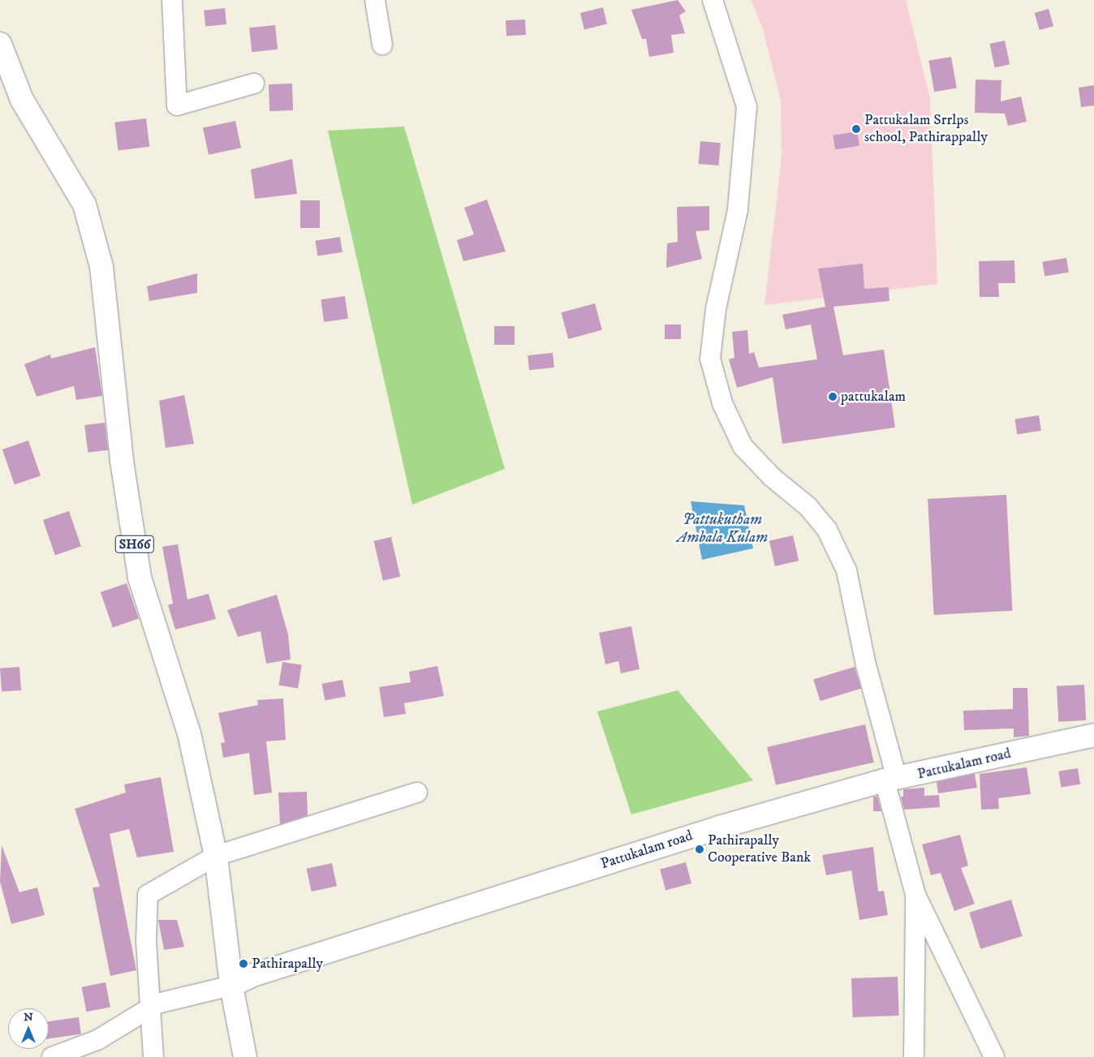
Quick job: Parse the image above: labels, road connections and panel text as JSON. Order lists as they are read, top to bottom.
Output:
{
  "streets": {
    "main road": ["SH66", "Pattukalam road"]
  },
  "crossings": [
    ["SH66", "Pattukalam road"]
  ],
  "water": ["Pattukutham Ambala Kulam"],
  "places": [
    "Pattukalam Srrlps school, Pathirappally",
    "pattukalam",
    "Pathirapally Cooperative Bank",
    "Pathirapally"
  ],
  "north": "top"
}
